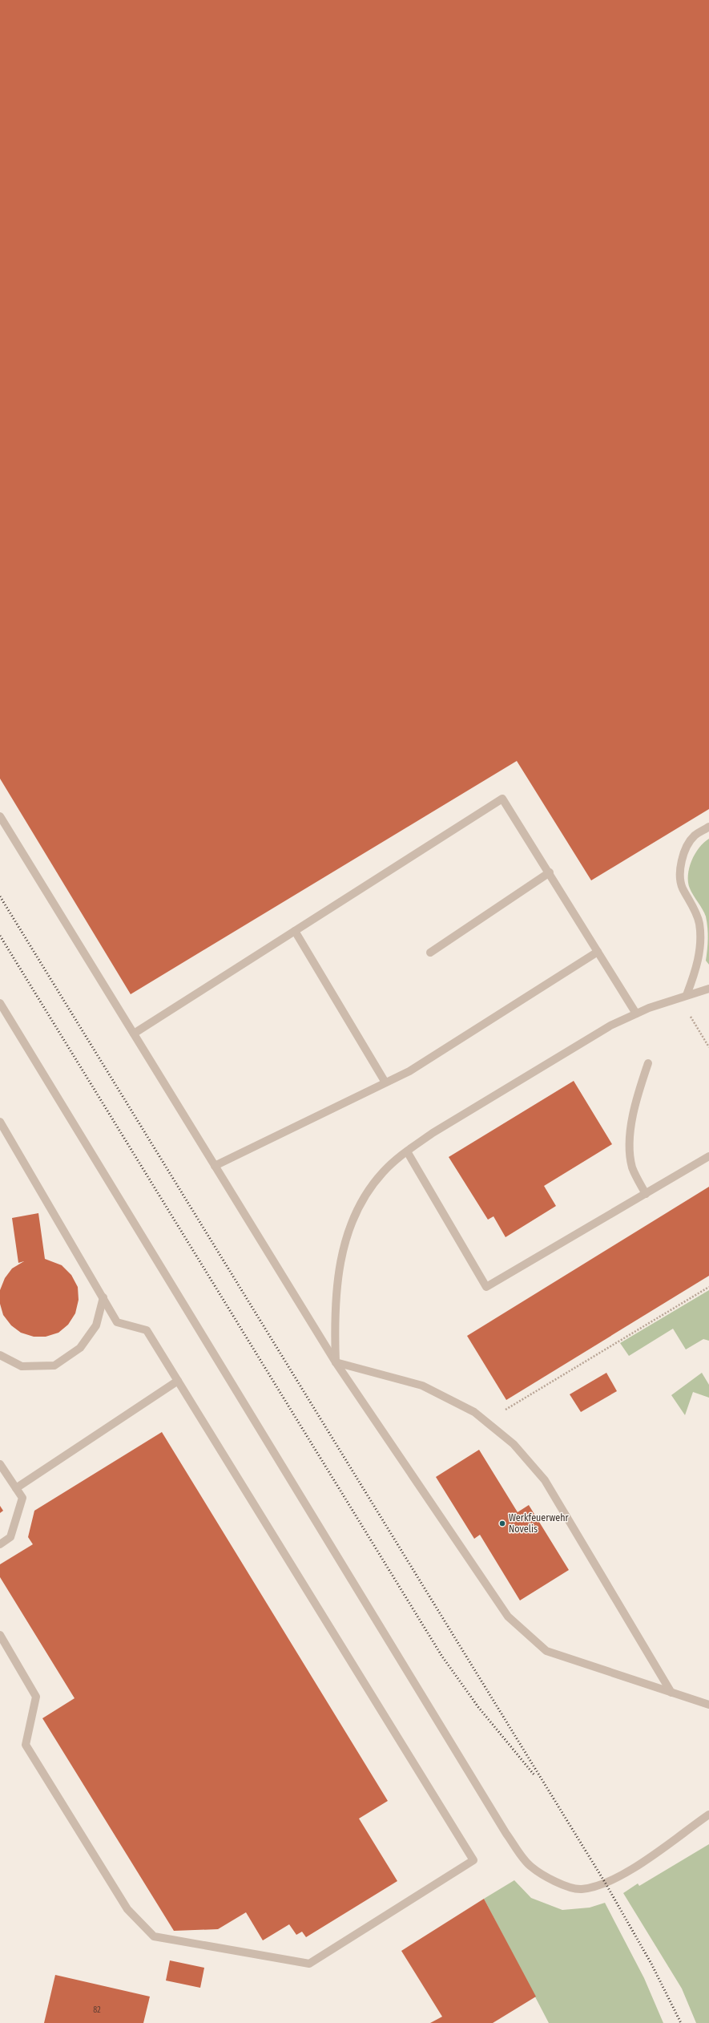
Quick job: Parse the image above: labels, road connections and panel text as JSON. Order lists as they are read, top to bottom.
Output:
{
  "places": ["Werkfeuerwehr Novelis"],
  "house_numbers": ["82"]
}
